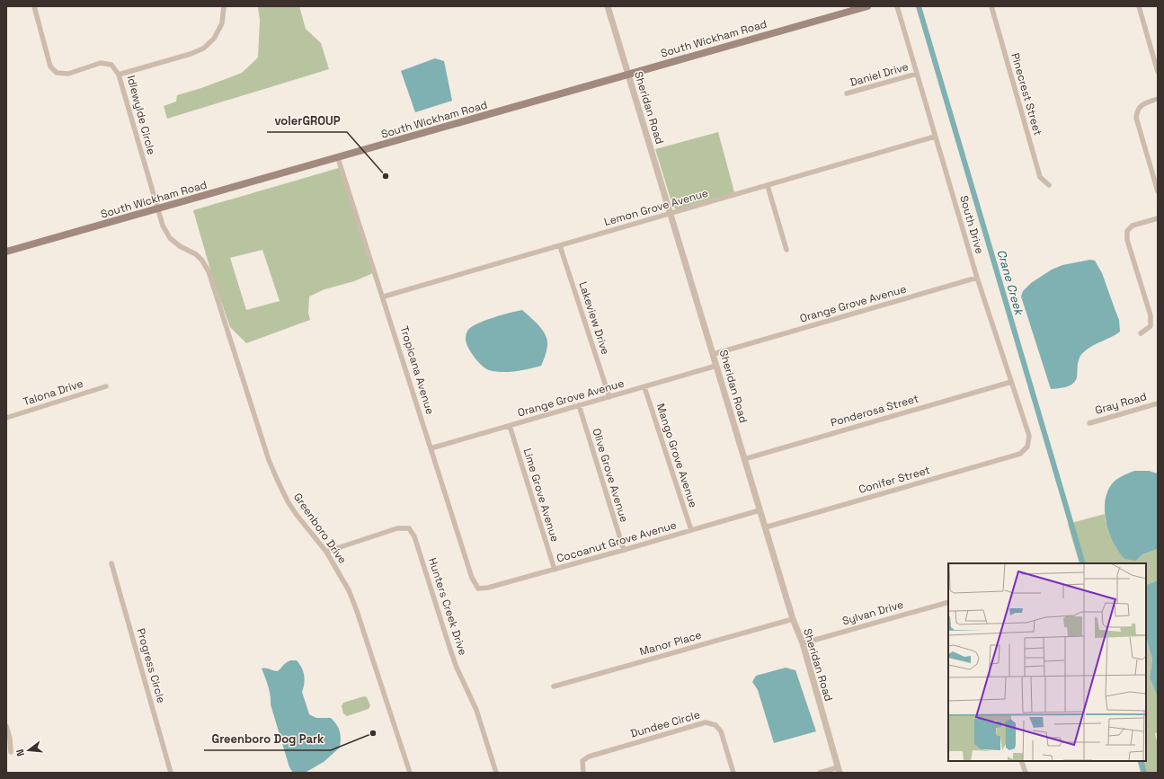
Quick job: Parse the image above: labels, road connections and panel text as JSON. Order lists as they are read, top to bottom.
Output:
{
  "streets": {
    "main road": ["South Wickham Road"],
    "street": [
      "Daniel Drive",
      "Pinecrest Street",
      "Sheridan Road",
      "Idlewylde Circle",
      "Lemon Grove Avenue",
      "South Drive",
      "Orange Grove Avenue",
      "Lakeview Drive",
      "Tropicana Avenue",
      "Talona Drive",
      "Gray Road",
      "Ponderosa Street",
      "Mango Grove Avenue",
      "Olive Grove Avenue",
      "Conifer Street",
      "Lime Grove Avenue",
      "Greenboro Drive",
      "Cocoanut Grove Avenue",
      "Hunters Creek Drive",
      "Sylvan Drive",
      "Manor Place",
      "Progress Circle",
      "Dundee Circle"
    ]
  },
  "crossings": [
    ["South Wickham Road", "Sheridan Road"],
    ["South Wickham Road", "Idlewylde Circle"],
    ["South Wickham Road", "Tropicana Avenue"],
    ["South Wickham Road", "Greenboro Drive"],
    ["Daniel Drive", "South Drive"],
    ["Sheridan Road", "Lemon Grove Avenue"],
    ["Sheridan Road", "Orange Grove Avenue"],
    ["Sheridan Road", "Ponderosa Street"],
    ["Sheridan Road", "Conifer Street"],
    ["Sheridan Road", "Cocoanut Grove Avenue"],
    ["Sheridan Road", "Sylvan Drive"],
    ["Sheridan Road", "Manor Place"],
    ["Idlewylde Circle", "Greenboro Drive"],
    ["Lemon Grove Avenue", "South Drive"],
    ["Lemon Grove Avenue", "Lakeview Drive"],
    ["Lemon Grove Avenue", "Tropicana Avenue"],
    ["South Drive", "Orange Grove Avenue"],
    ["South Drive", "Ponderosa Street"],
    ["South Drive", "Conifer Street"],
    ["Orange Grove Avenue", "Lakeview Drive"],
    ["Orange Grove Avenue", "Tropicana Avenue"],
    ["Orange Grove Avenue", "Mango Grove Avenue"],
    ["Orange Grove Avenue", "Olive Grove Avenue"],
    ["Orange Grove Avenue", "Lime Grove Avenue"],
    ["Tropicana Avenue", "Cocoanut Grove Avenue"],
    ["Mango Grove Avenue", "Cocoanut Grove Avenue"],
    ["Olive Grove Avenue", "Cocoanut Grove Avenue"],
    ["Lime Grove Avenue", "Cocoanut Grove Avenue"],
    ["Greenboro Drive", "Hunters Creek Drive"]
  ],
  "water": ["Crane Creek"],
  "places": ["volerGROUP", "Greenboro Dog Park"],
  "north": "left"
}
